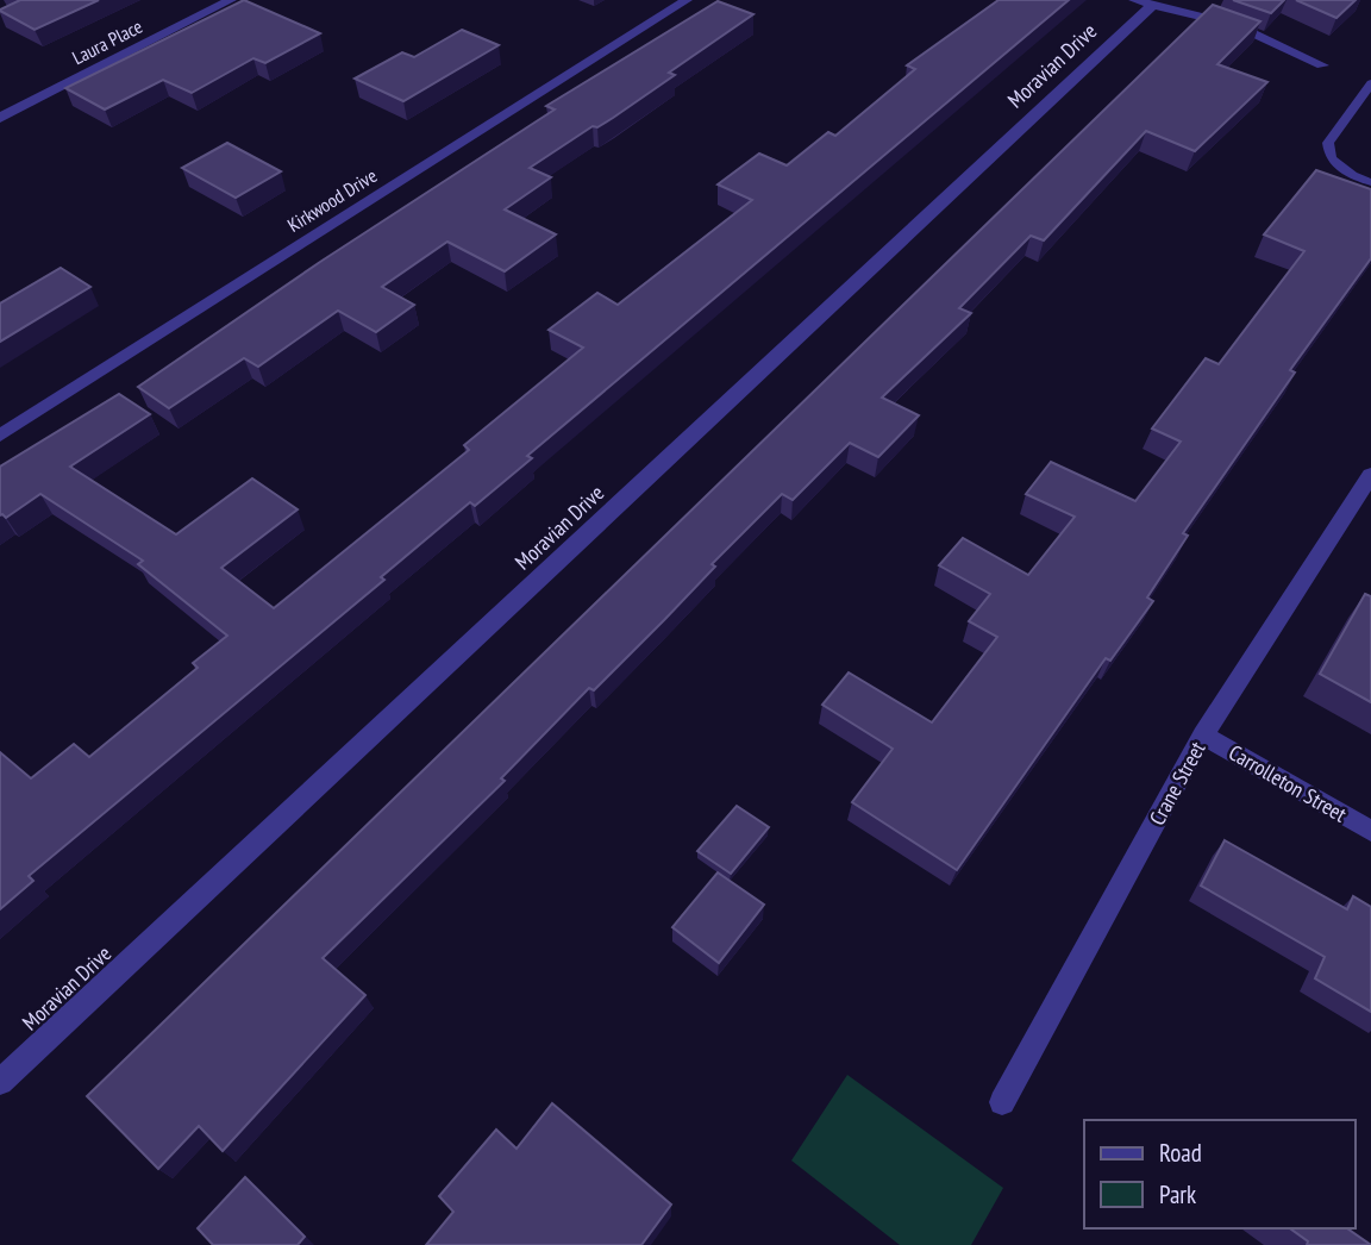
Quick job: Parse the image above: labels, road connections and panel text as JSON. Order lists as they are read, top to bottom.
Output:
{
  "streets": {
    "street": [
      "Laura Place",
      "Moravian Drive",
      "Kirkwood Drive",
      "Crane Street",
      "Carrolleton Street"
    ]
  },
  "crossings": [
    ["Crane Street", "Carrolleton Street"]
  ],
  "legend": ["Road", "Park"]
}
